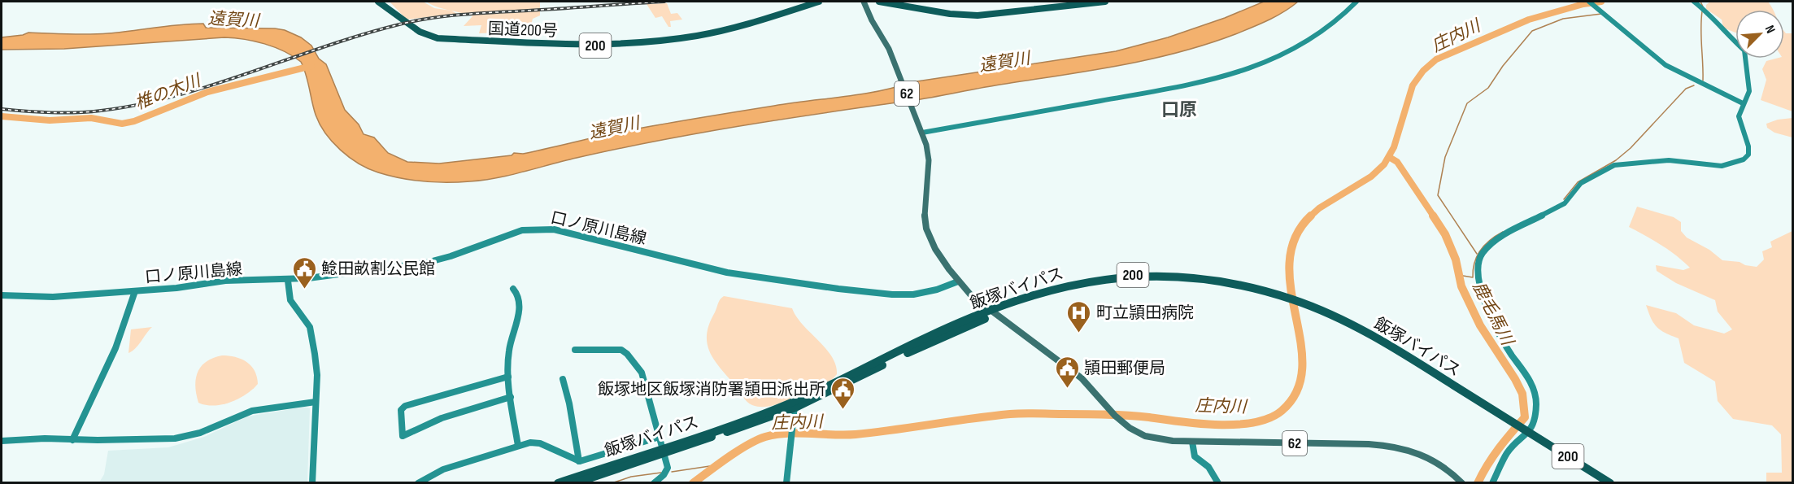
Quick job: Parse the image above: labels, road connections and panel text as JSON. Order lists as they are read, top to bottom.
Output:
{
  "streets": {
    "highway": ["国道200号", "200", "飯塚バイパス"],
    "main road": ["62"],
    "street": ["口ノ原川島線"]
  },
  "crossings": [
    ["200", "62"],
    ["200", "飯塚バイパス"],
    ["62", "口ノ原川島線"]
  ],
  "districts": ["口原"],
  "water": [
    "遠賀川",
    "庄内川",
    "椎の木川",
    "鹿毛馬川"
  ],
  "places": {
    "public building": ["鯰田畝割公民館", "頴田郵便局", "飯塚地区飯塚消防署頴田派出所"],
    "hospital": ["町立頴田病院"]
  },
  "north": "top right"
}
